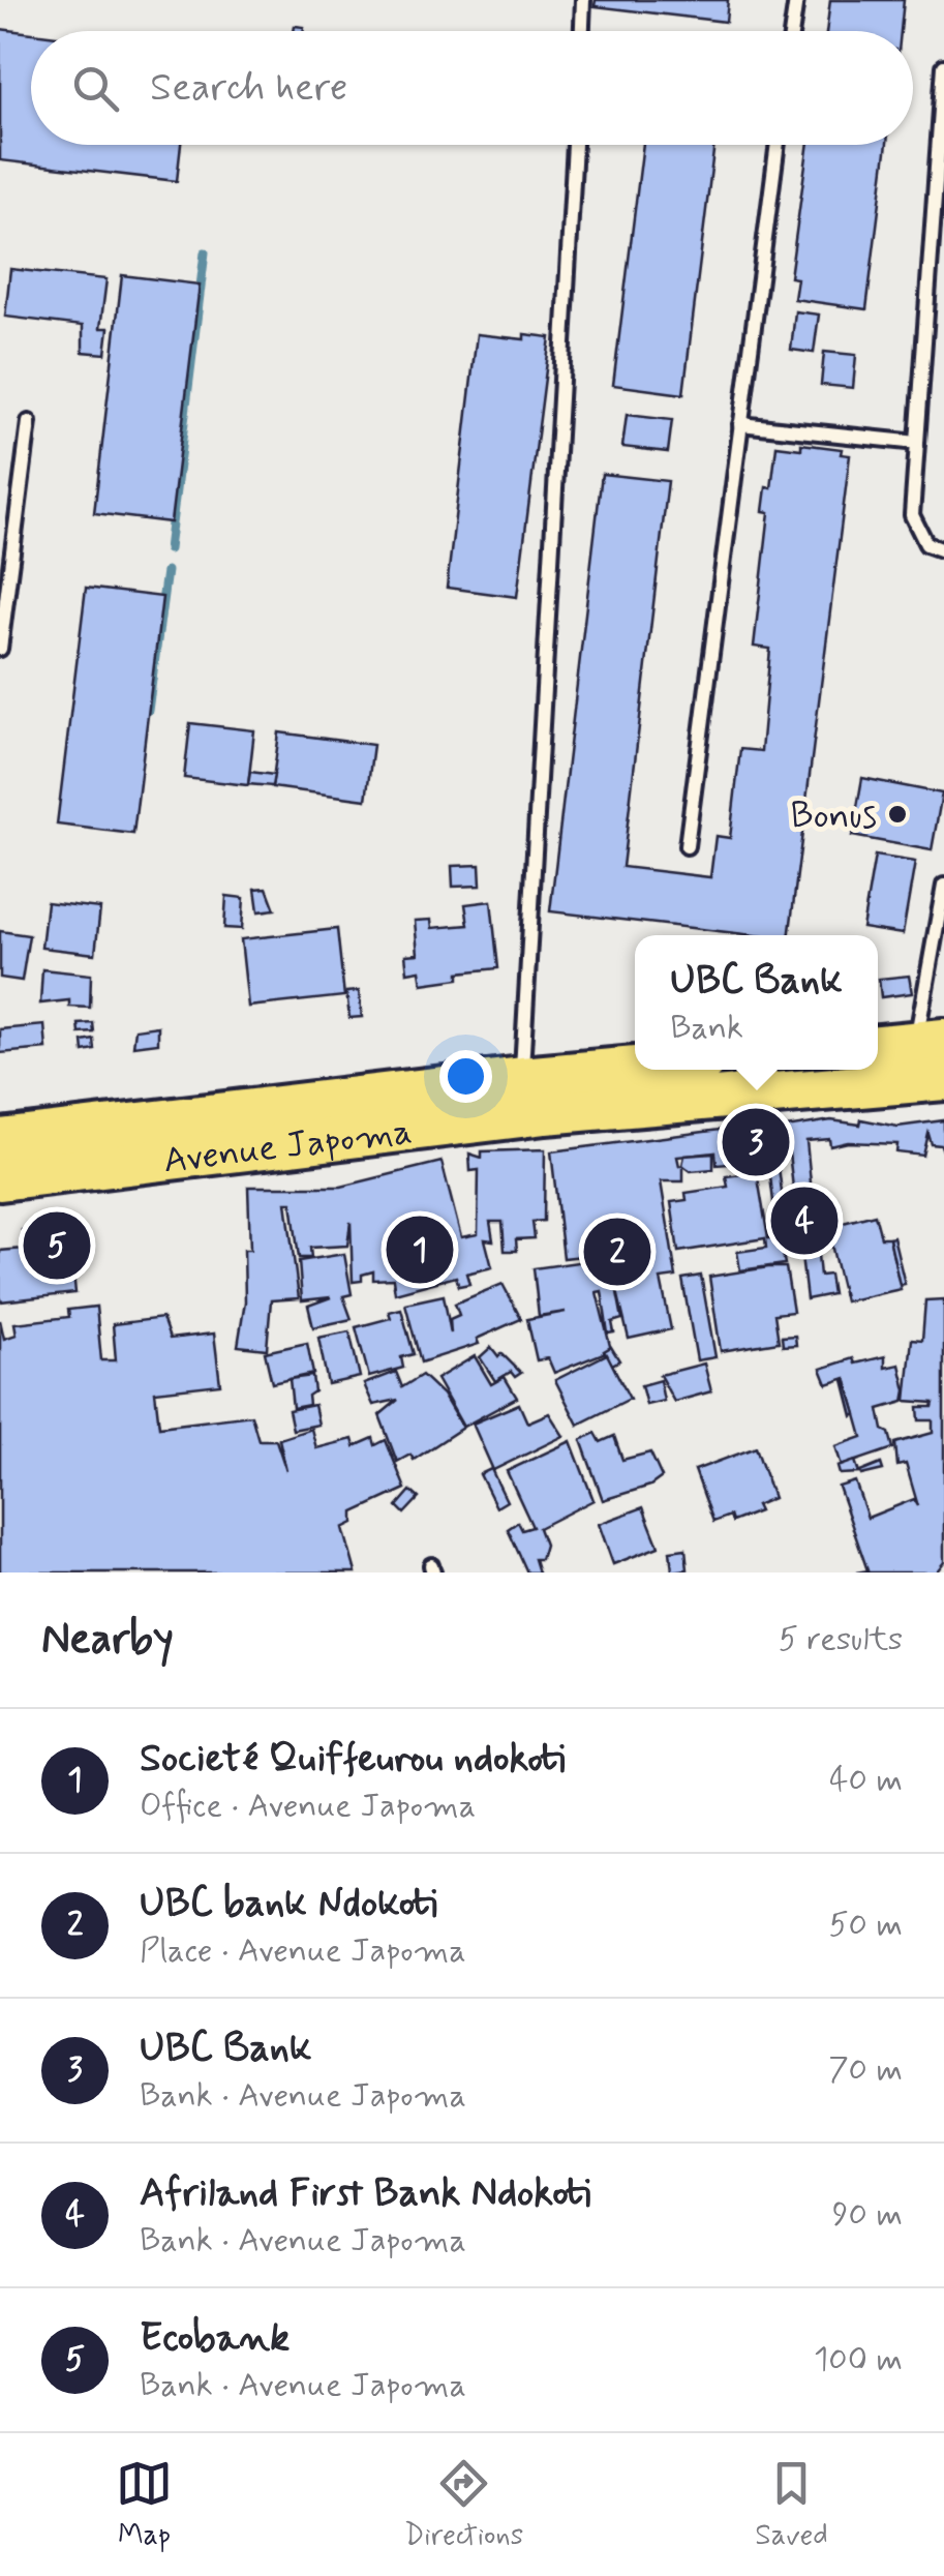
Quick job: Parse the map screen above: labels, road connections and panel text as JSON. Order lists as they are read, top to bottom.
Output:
{
  "streets": {
    "main road": ["Avenue Japoma"]
  },
  "places": ["Bonus"],
  "page": {
    "search": "Search here",
    "popup": ["UBC Bank", "Bank"],
    "pins": [
      "3",
      "4",
      "5",
      "1",
      "2"
    ],
    "heading": ["Nearby", "5 results"],
    "list": [
      {
        "mark": "1",
        "name": "Societé Quiffeurou ndokoti",
        "note": "Office · Avenue Japoma",
        "value": "40 m"
      },
      {
        "mark": "2",
        "name": "UBC bank Ndokoti",
        "note": "Place · Avenue Japoma",
        "value": "50 m"
      },
      {
        "mark": "3",
        "name": "UBC Bank",
        "note": "Bank · Avenue Japoma",
        "value": "70 m"
      },
      {
        "mark": "4",
        "name": "Afriland First Bank Ndokoti",
        "note": "Bank · Avenue Japoma",
        "value": "90 m"
      },
      {
        "mark": "5",
        "name": "Ecobank",
        "note": "Bank · Avenue Japoma",
        "value": "100 m"
      }
    ],
    "nav": ["Map", "Directions", "Saved"]
  }
}
